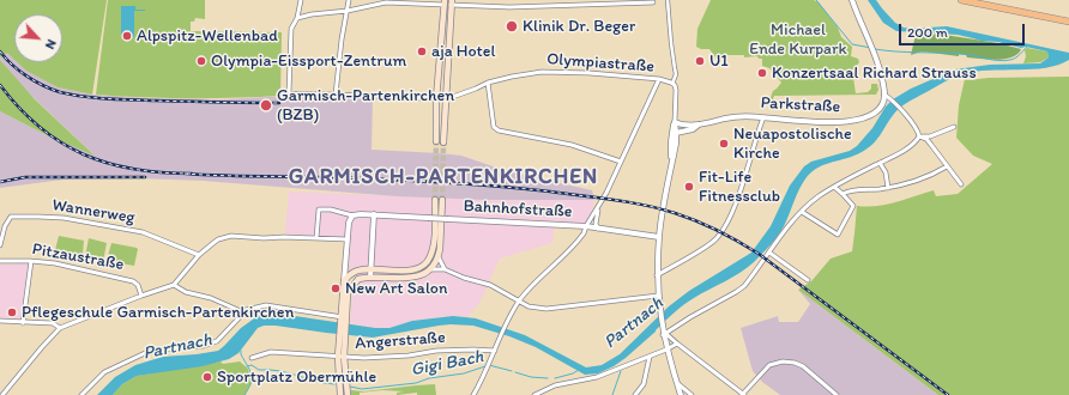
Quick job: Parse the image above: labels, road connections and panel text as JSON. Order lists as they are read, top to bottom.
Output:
{
  "streets": {
    "street": [
      "Olympiastraße",
      "Parkstraße",
      "Bahnhofstraße",
      "Wannerweg",
      "Pitzaustraße",
      "Angerstraße"
    ]
  },
  "crossings": [
    ["Olympiastraße", "Parkstraße"]
  ],
  "districts": ["GARMISCH-PARTENKIRCHEN"],
  "water": ["Partnach", "Gigi Bach"],
  "parks": ["Michael Ende Kurpark"],
  "places": [
    "Klinik Dr. Beger",
    "Alpspitz-Wellenbad",
    "aja Hotel",
    "Olympia-Eissport-Zentrum",
    "U1",
    "Konzertsaal Richard Strauss",
    "Garmisch-Partenkirchen (BZB)",
    "Neuapostolische Kirche",
    "Fit-Life Fitnessclub",
    "New Art Salon",
    "Pflegeschule Garmisch-Partenkirchen",
    "Sportplatz Obermühle"
  ],
  "scale_bar": "200 m",
  "north": "bottom right"
}
